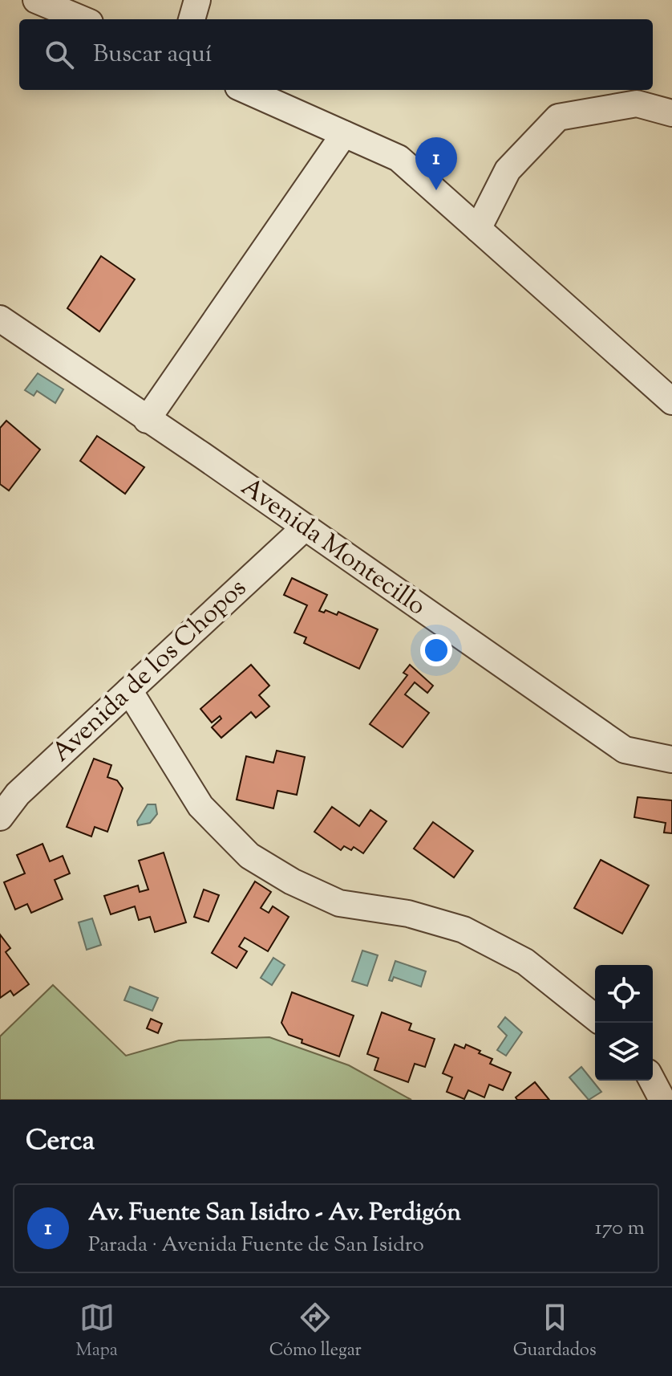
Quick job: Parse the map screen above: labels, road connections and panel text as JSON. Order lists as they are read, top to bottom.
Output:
{
  "streets": {
    "street": ["Avenida Montecillo", "Avenida de los Chopos"]
  },
  "crossings": [
    ["Avenida Montecillo", "Avenida de los Chopos"]
  ],
  "page": {
    "search": "Buscar aquí",
    "pins": "1",
    "heading": "Cerca",
    "list": [
      {
        "mark": "1",
        "name": "Av. Fuente San Isidro - Av. Perdigón",
        "note": "Parada · Avenida Fuente de San Isidro",
        "value": "170 m"
      }
    ],
    "nav": ["Mapa", "Cómo llegar", "Guardados"]
  }
}
